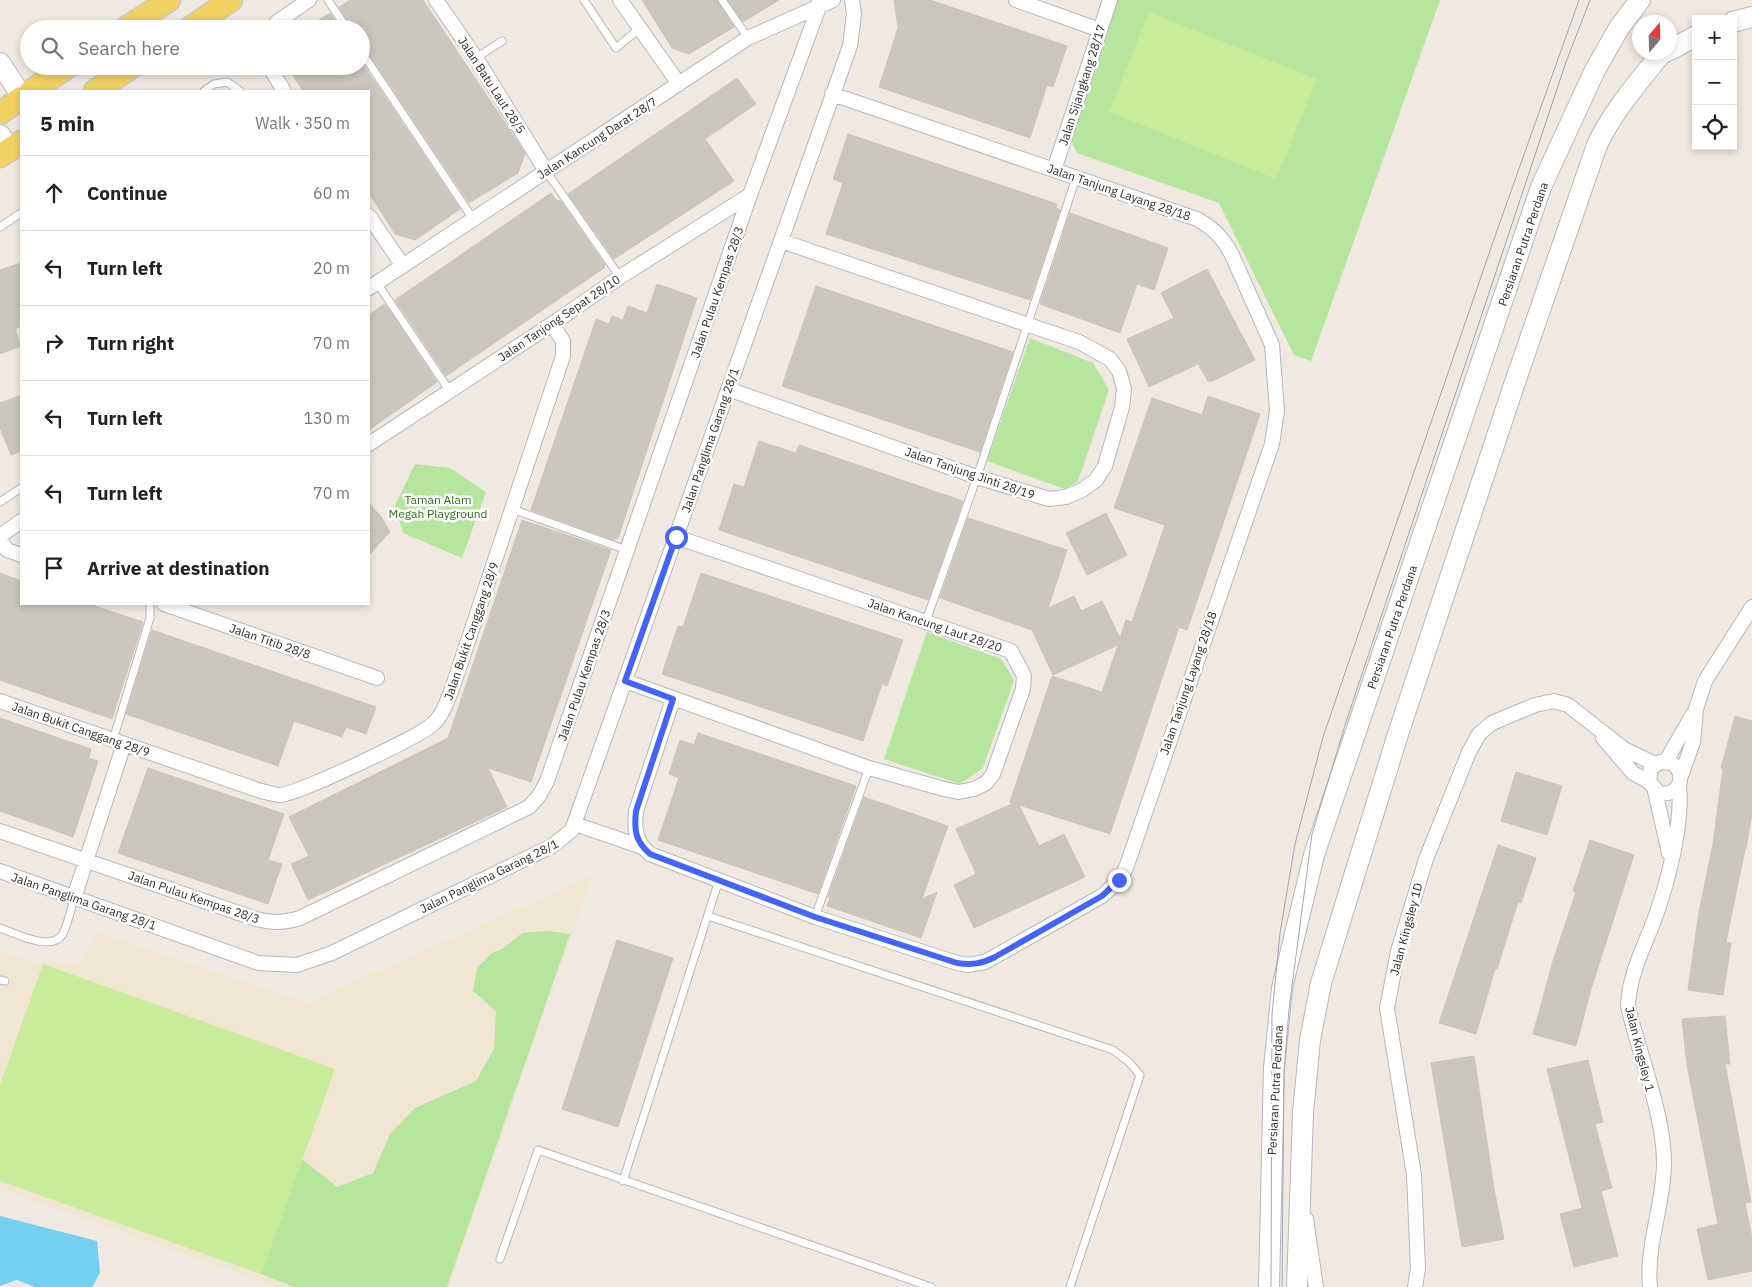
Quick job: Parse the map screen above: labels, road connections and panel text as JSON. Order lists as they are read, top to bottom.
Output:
{
  "streets": {
    "main road": ["Persiaran Putra Perdana"],
    "street": [
      "Jalan Batu Laut 28/5",
      "Jalan Sijangkang 28/17",
      "Jalan Kancung Darat 28/7",
      "Jalan Tanjung Layang 28/18",
      "Jalan Pulau Kempas 28/3",
      "Jalan Tanjong Sepat 28/10",
      "Jalan Panglima Garang 28/1",
      "Jalan Tanjung Jinti 28/19",
      "Jalan Kancung Laut 28/20",
      "Jalan Bukit Canggang 28/9",
      "Jalan Titib 28/8",
      "Jalan Kingsley 1D",
      "Jalan Kingsley 1"
    ]
  },
  "crossings": [
    ["Jalan Batu Laut 28/5", "Jalan Kancung Darat 28/7"],
    ["Jalan Sijangkang 28/17", "Jalan Tanjung Layang 28/18"],
    ["Jalan Kancung Darat 28/7", "Jalan Pulau Kempas 28/3"],
    ["Jalan Tanjung Layang 28/18", "Jalan Panglima Garang 28/1"],
    ["Jalan Pulau Kempas 28/3", "Jalan Tanjong Sepat 28/10"],
    ["Jalan Tanjong Sepat 28/10", "Jalan Bukit Canggang 28/9"],
    ["Jalan Panglima Garang 28/1", "Jalan Tanjung Jinti 28/19"],
    ["Jalan Panglima Garang 28/1", "Jalan Kancung Laut 28/20"],
    ["Jalan Kingsley 1D", "Jalan Kingsley 1"]
  ],
  "parks": ["Taman Alam Megah Playground"],
  "north": "top",
  "page": {
    "map_buttons": ["+", "−"],
    "search": "Search here",
    "heading": ["5 min", "Walk · 350 m"],
    "list": [
      ["Continue", "60 m"],
      ["Turn left", "20 m"],
      ["Turn right", "70 m"],
      ["Turn left", "130 m"],
      ["Turn left", "70 m"],
      "Arrive at destination"
    ]
  }
}
